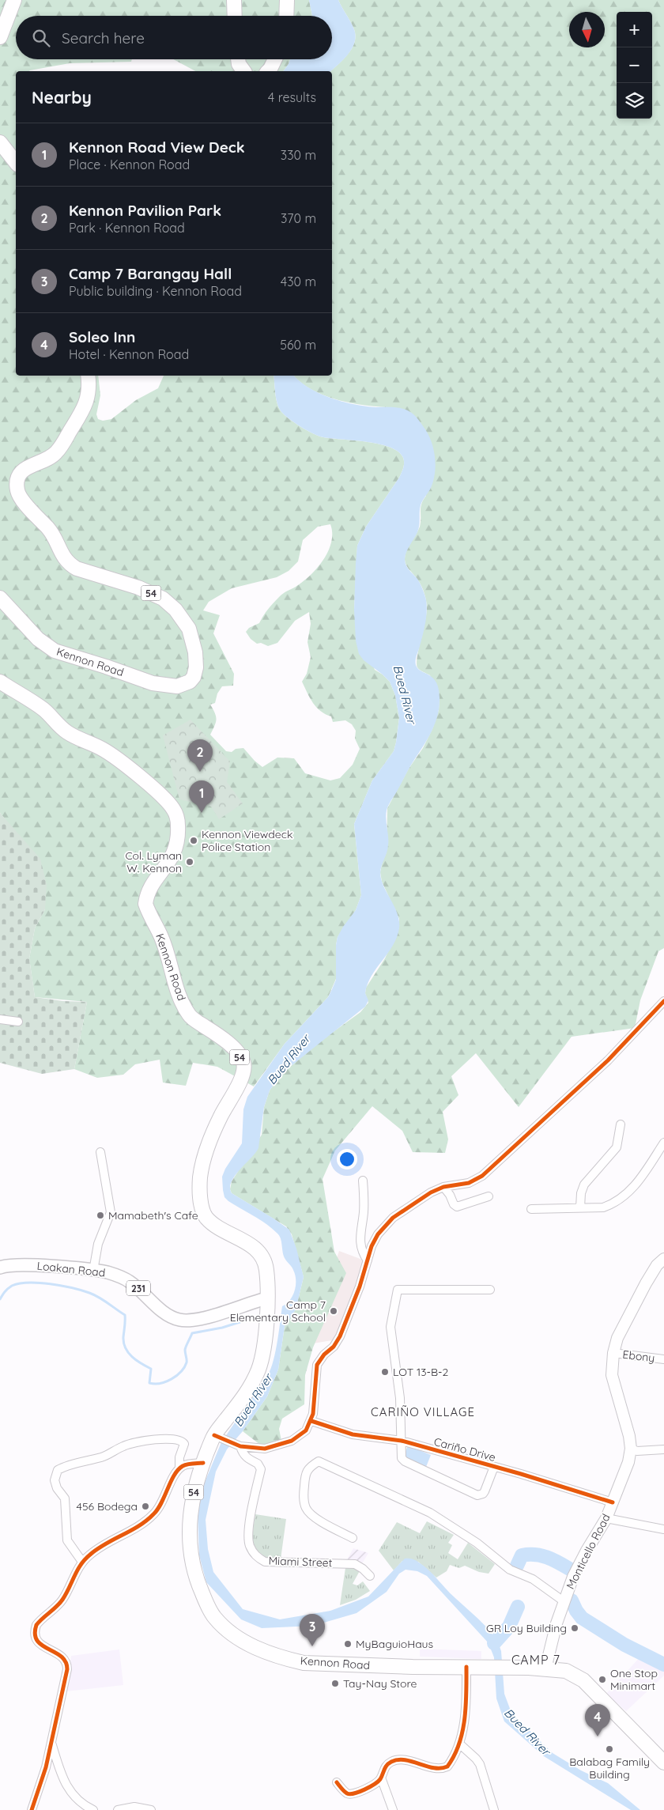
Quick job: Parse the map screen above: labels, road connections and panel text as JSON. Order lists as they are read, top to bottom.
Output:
{
  "streets": {
    "highway": ["54", "Kennon Road"],
    "main road": ["Loakan Road", "231", "Monticello Road"],
    "street": ["Ebony", "Cariño Drive", "Miami Street"]
  },
  "crossings": [
    ["Kennon Road", "Loakan Road"],
    ["Kennon Road", "Monticello Road"],
    ["Ebony", "Monticello Road"],
    ["Cariño Drive", "Monticello Road"]
  ],
  "districts": ["CARIÑO VILLAGE", "CAMP 7"],
  "water": ["Bued River"],
  "places": [
    "Kennon Viewdeck Police Station",
    "Col. Lyman W. Kennon",
    "Mamabeth's Cafe",
    "Camp 7 Elementary School",
    "LOT 13-B-2",
    "456 Bodega",
    "GR Loy Building",
    "MyBaguioHaus",
    "One Stop Minimart",
    "Tay-Nay Store",
    "Balabag Family Building"
  ],
  "north": "bottom",
  "page": {
    "map_buttons": ["+", "−"],
    "search": "Search here",
    "heading": ["Nearby", "4 results"],
    "list": [
      {
        "mark": "1",
        "name": "Kennon Road View Deck",
        "note": "Place · Kennon Road",
        "value": "330 m"
      },
      {
        "mark": "2",
        "name": "Kennon Pavilion Park",
        "note": "Park · Kennon Road",
        "value": "370 m"
      },
      {
        "mark": "3",
        "name": "Camp 7 Barangay Hall",
        "note": "Public building · Kennon Road",
        "value": "430 m"
      },
      {
        "mark": "4",
        "name": "Soleo Inn",
        "note": "Hotel · Kennon Road",
        "value": "560 m"
      }
    ],
    "pins": [
      "2",
      "1",
      "3",
      "4"
    ]
  }
}
